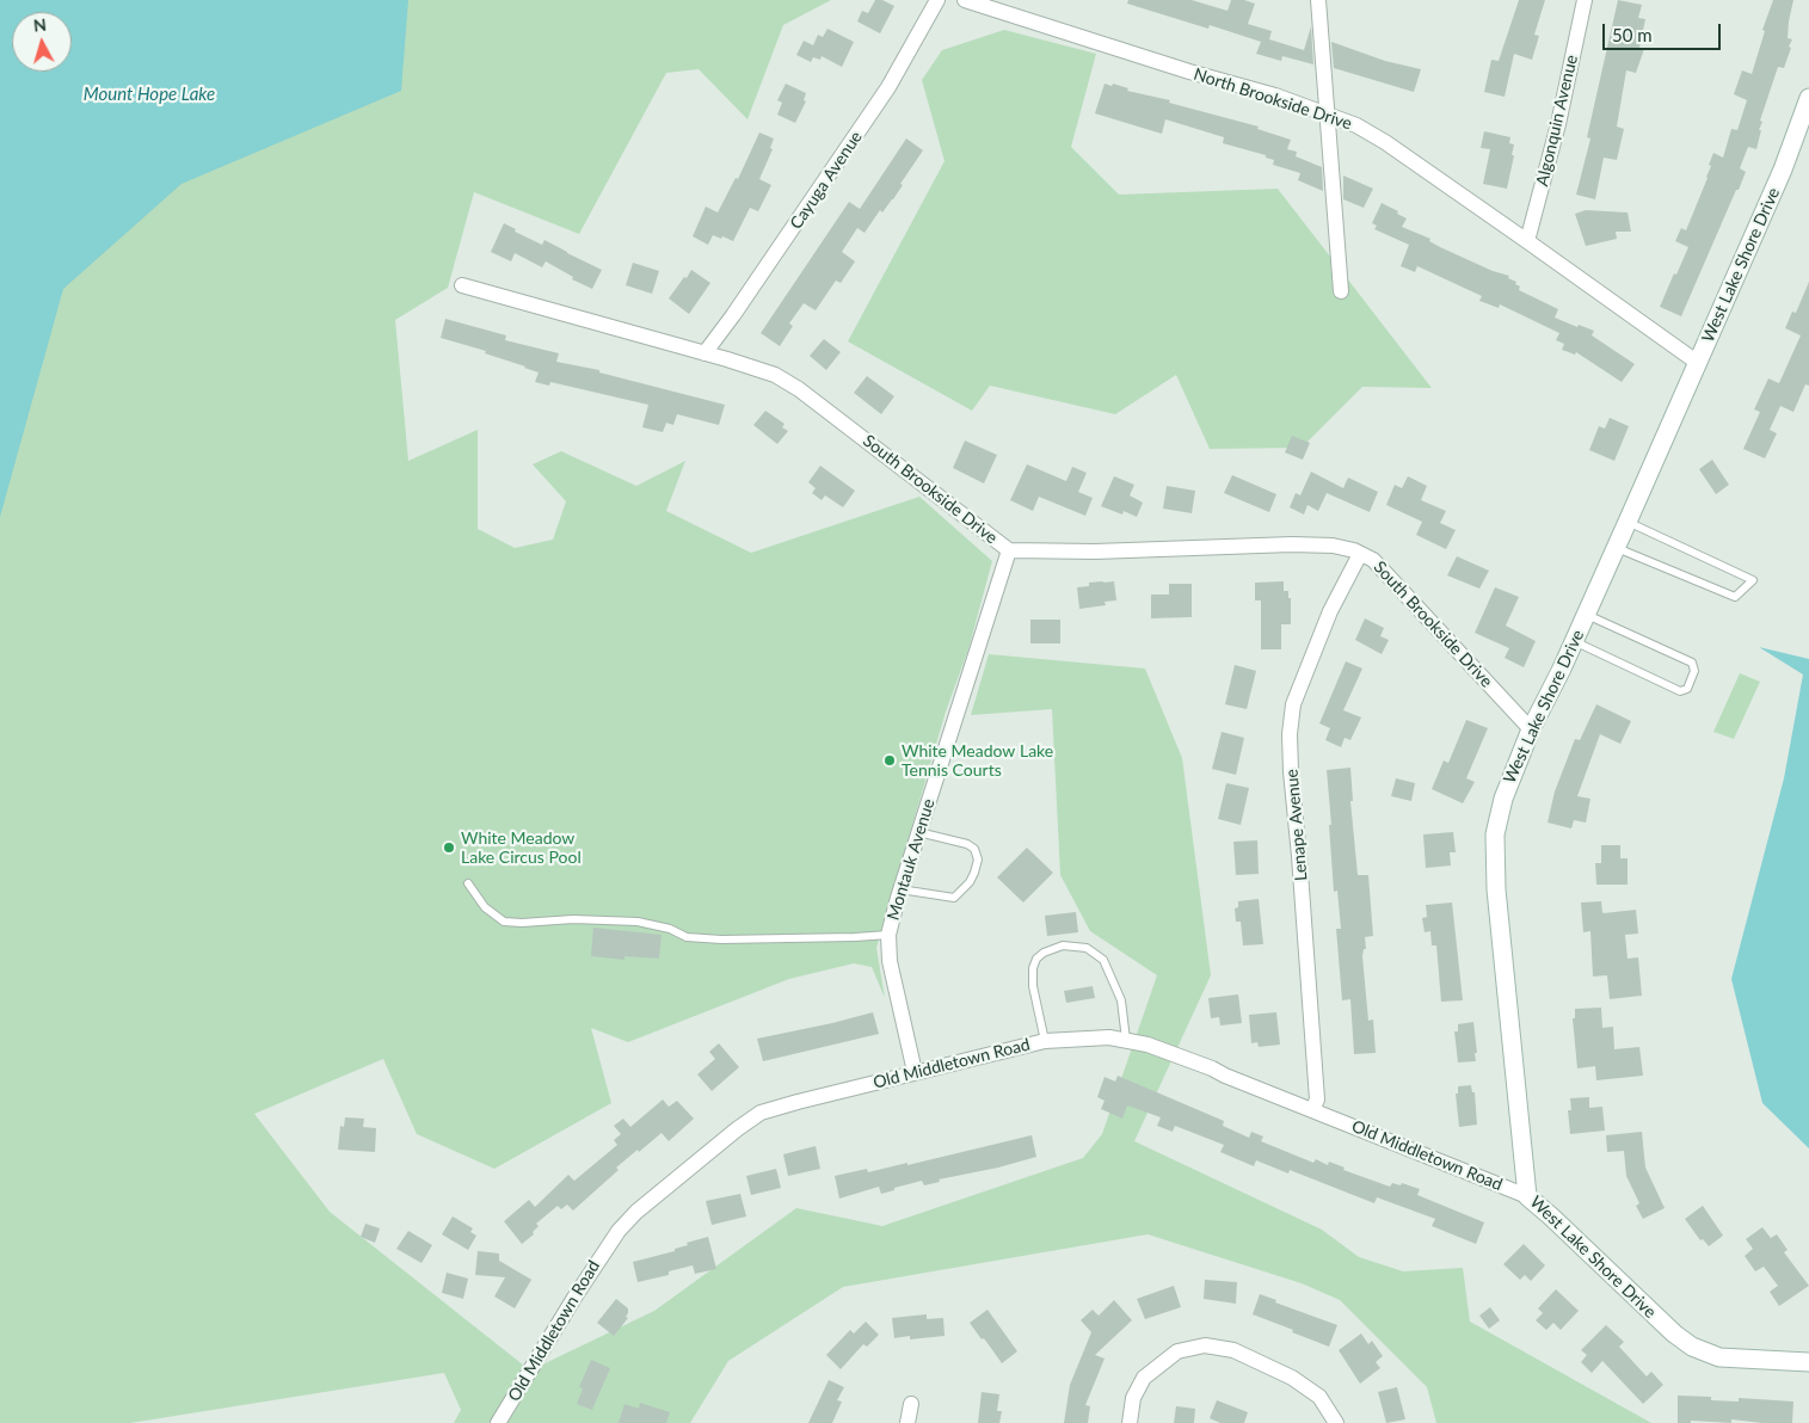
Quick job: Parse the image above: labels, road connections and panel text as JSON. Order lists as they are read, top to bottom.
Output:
{
  "streets": {
    "street": [
      "North Brookside Drive",
      "Algonquin Avenue",
      "Cayuga Avenue",
      "West Lake Shore Drive",
      "South Brookside Drive",
      "Lenape Avenue",
      "Montauk Avenue",
      "Old Middletown Road"
    ]
  },
  "crossings": [
    ["North Brookside Drive", "Algonquin Avenue"],
    ["North Brookside Drive", "West Lake Shore Drive"],
    ["Cayuga Avenue", "South Brookside Drive"],
    ["West Lake Shore Drive", "South Brookside Drive"],
    ["West Lake Shore Drive", "Old Middletown Road"],
    ["South Brookside Drive", "Lenape Avenue"],
    ["South Brookside Drive", "Montauk Avenue"],
    ["Lenape Avenue", "Old Middletown Road"],
    ["Montauk Avenue", "Old Middletown Road"]
  ],
  "water": ["Mount Hope Lake"],
  "places": ["White Meadow Lake Tennis Courts", "White Meadow Lake Circus Pool"],
  "scale_bar": "50 m",
  "north": "top"
}
